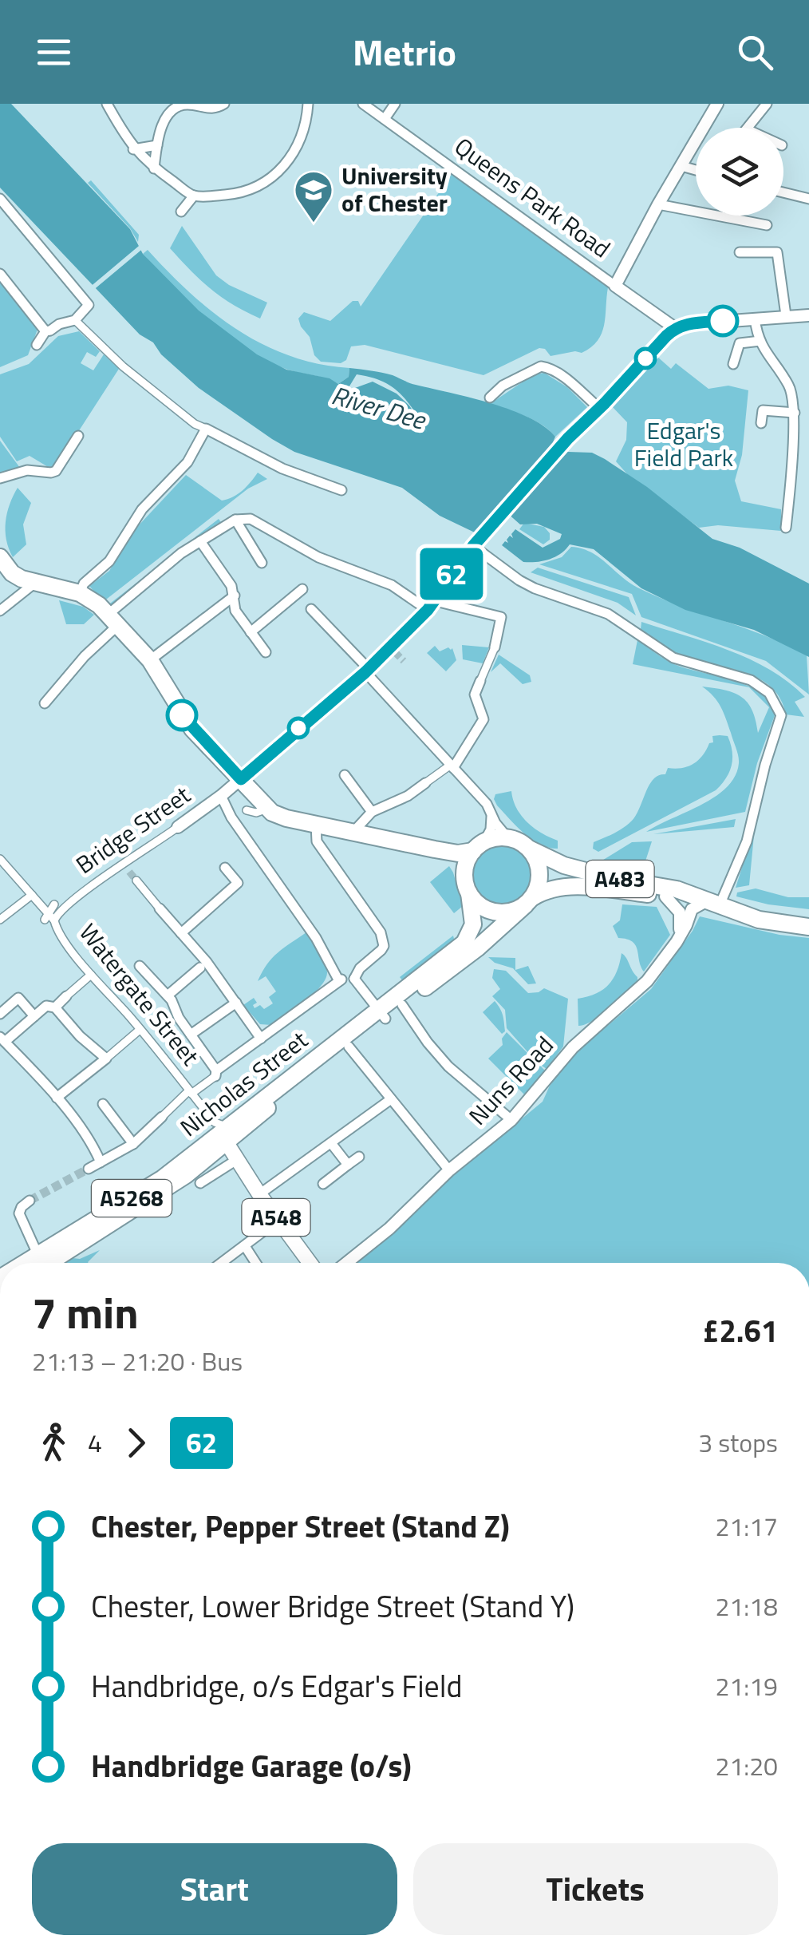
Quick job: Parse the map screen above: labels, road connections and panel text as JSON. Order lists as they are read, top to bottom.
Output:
{
  "streets": {
    "highway": ["A483", "Nicholas Street", "A5268"],
    "main road": ["Watergate Street", "A548"],
    "street": ["Queens Park Road", "Bridge Street", "Nuns Road"]
  },
  "crossings": [
    ["Queens Park Road", "Bridge Street"],
    ["Bridge Street", "Watergate Street"],
    ["A483", "Nuns Road"],
    ["A483", "Nicholas Street"],
    ["A483", "A5268"],
    ["Watergate Street", "Nicholas Street"],
    ["Nicholas Street", "A5268"]
  ],
  "water": ["River Dee"],
  "parks": ["Edgar's Field Park"],
  "places": {
    "school or university": ["University of Chester"]
  },
  "lines": ["bus line 62"],
  "page": {
    "header": "Metrio",
    "on_map": "62",
    "heading": ["7 min", "21:13 – 21:20 · Bus", "£2.61"],
    "legs": ["4", "62", "3 stops"],
    "list": [
      {
        "name": "Chester, Pepper Street (Stand Z)",
        "value": "21:17"
      },
      {
        "name": "Chester, Lower Bridge Street (Stand Y)",
        "value": "21:18"
      },
      {
        "name": "Handbridge, o/s Edgar's Field",
        "value": "21:19"
      },
      {
        "name": "Handbridge Garage (o/s)",
        "value": "21:20"
      }
    ],
    "buttons": ["Start", "Tickets"]
  }
}
